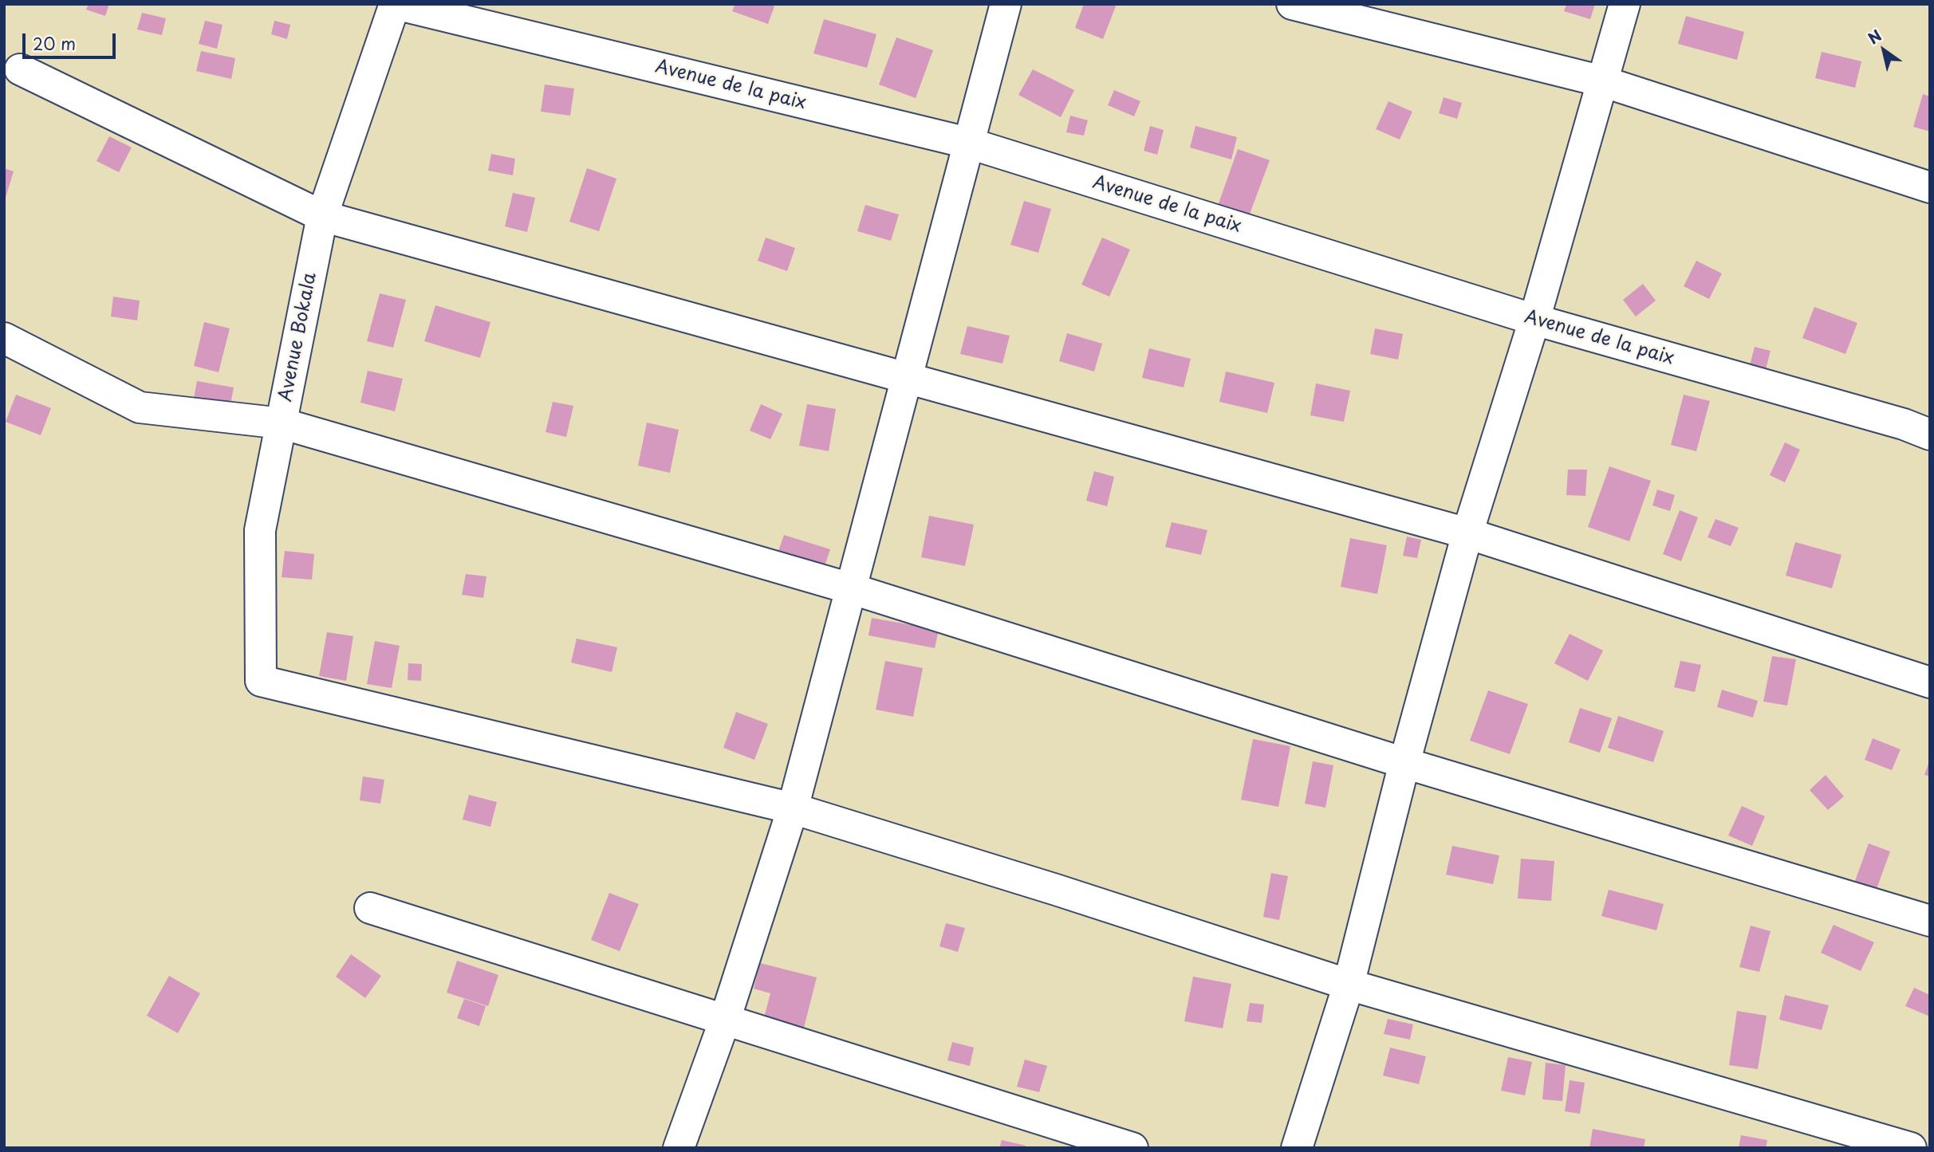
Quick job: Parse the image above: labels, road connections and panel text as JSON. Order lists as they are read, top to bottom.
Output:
{
  "streets": {
    "street": ["Avenue de la paix", "Avenue Bokala"]
  },
  "crossings": [
    ["Avenue de la paix", "Avenue Bokala"]
  ],
  "scale_bar": "20 m",
  "north": "top left"
}
